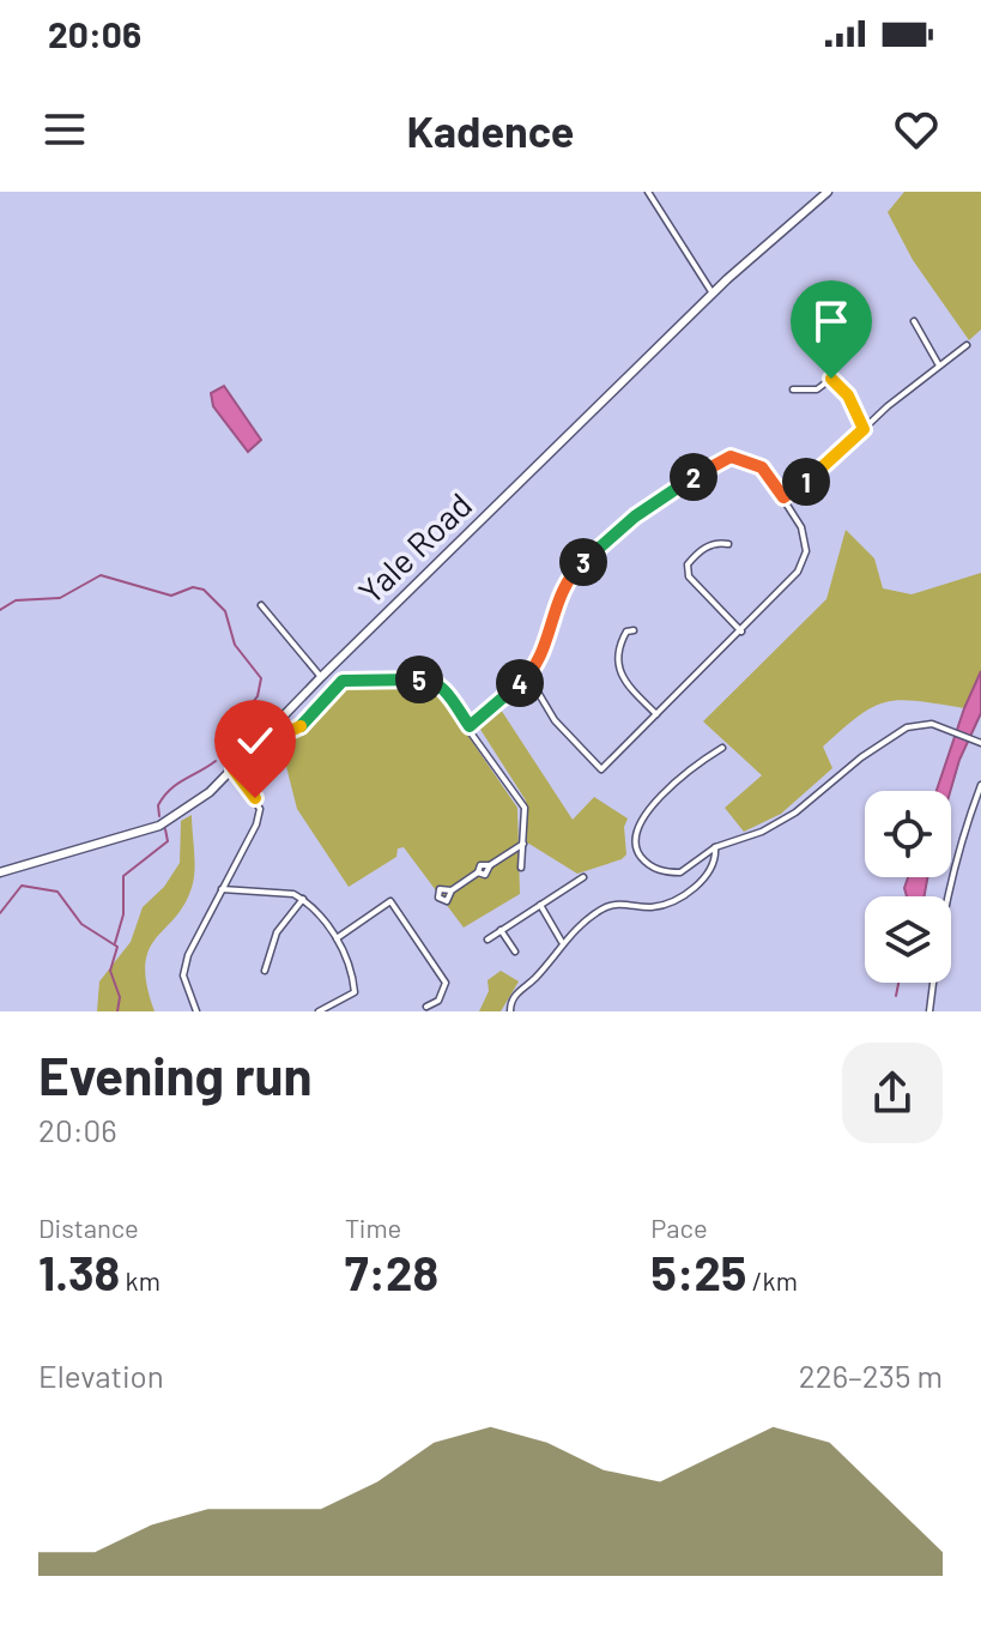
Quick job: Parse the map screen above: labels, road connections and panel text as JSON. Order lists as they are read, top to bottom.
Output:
{
  "streets": {
    "main road": ["Yale Road"]
  },
  "page": {
    "status": "20:06",
    "header": "Kadence",
    "pins": [
      "2",
      "1",
      "3",
      "5",
      "4"
    ],
    "heading": ["Evening run", "20:06"],
    "stats": [
      ["Distance", "1.38 km"],
      ["Time", "7:28"],
      ["Pace", "5:25 /km"]
    ],
    "chart": ["Elevation", "226–235 m"]
  }
}
